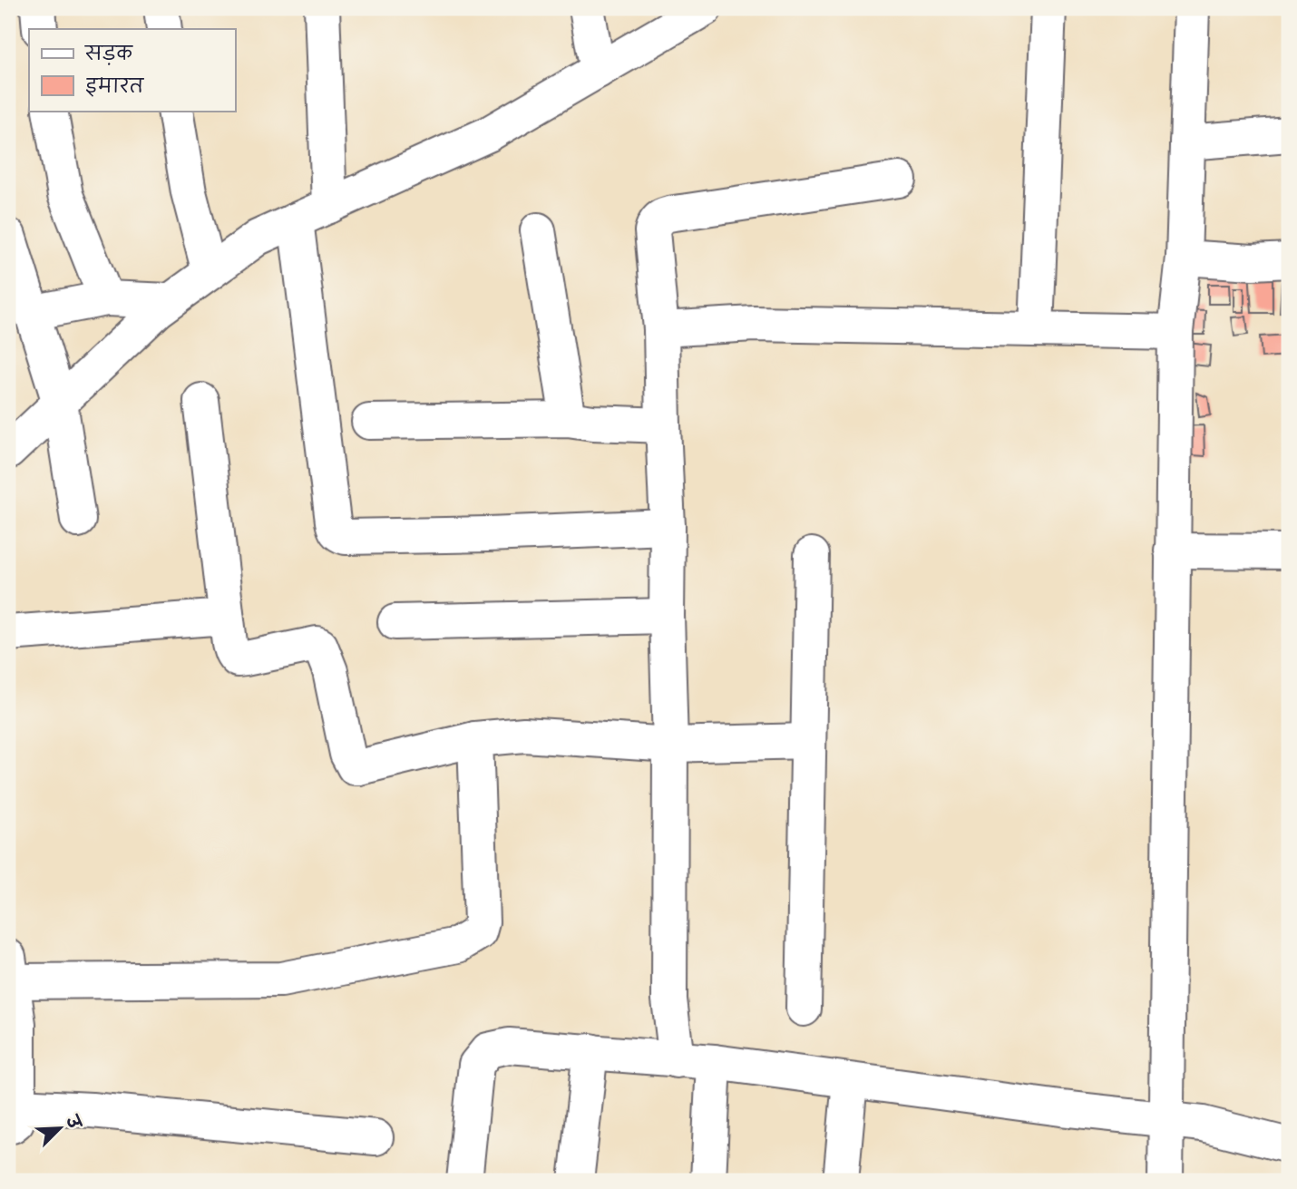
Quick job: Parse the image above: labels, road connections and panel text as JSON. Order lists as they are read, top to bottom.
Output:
{
  "legend": ["सड़क", "इमारत"],
  "north": "top right"
}
